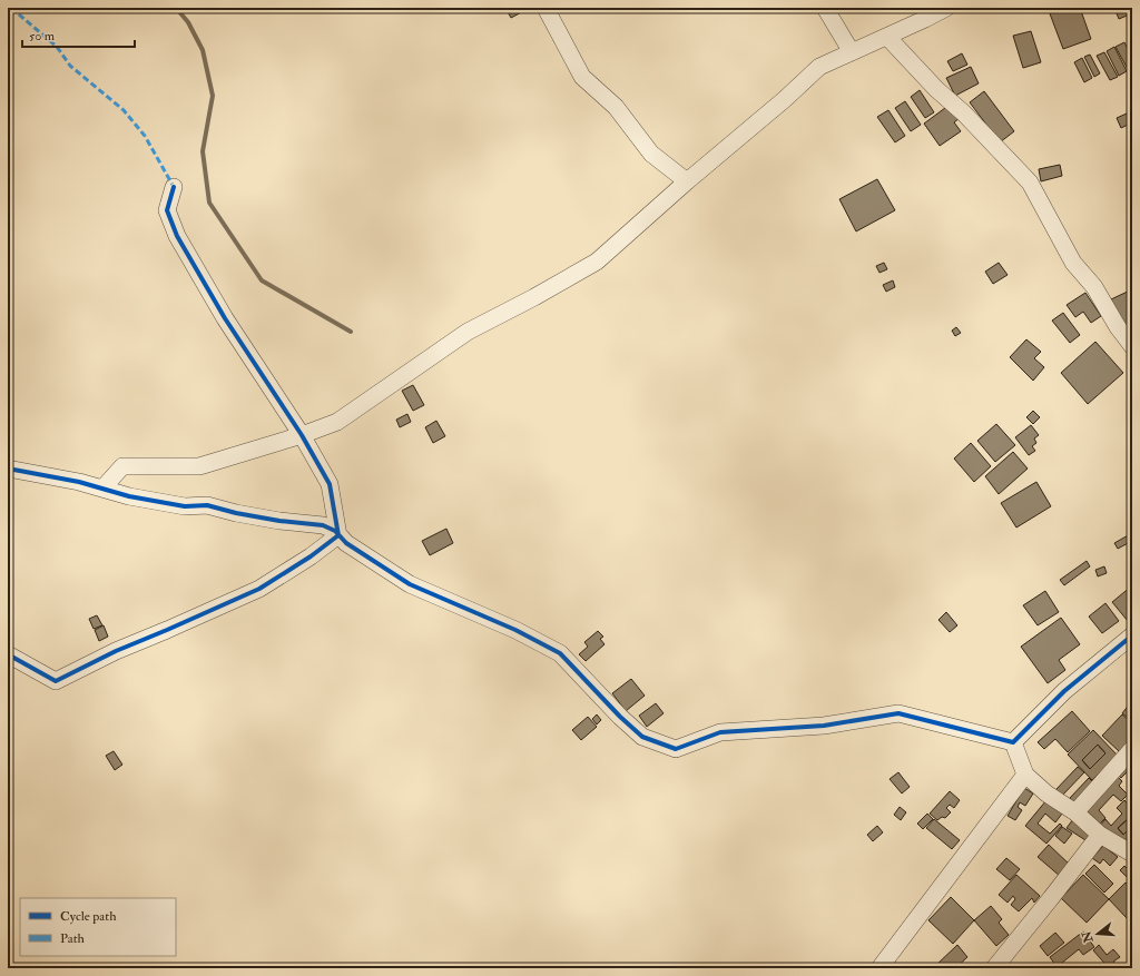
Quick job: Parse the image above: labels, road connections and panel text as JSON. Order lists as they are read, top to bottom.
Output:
{
  "legend": ["Cycle path", "Path"],
  "scale_bar": "50 m",
  "north": "left"
}
